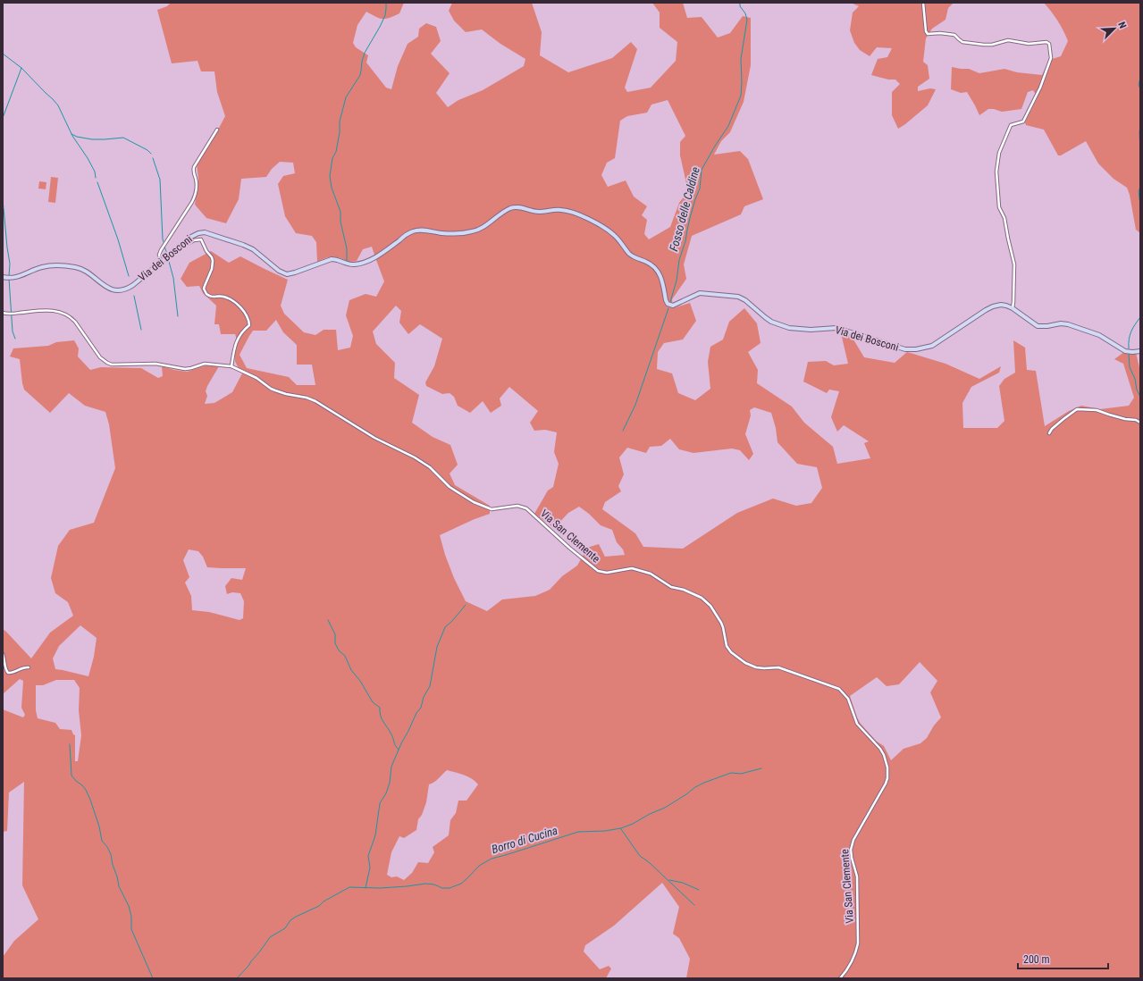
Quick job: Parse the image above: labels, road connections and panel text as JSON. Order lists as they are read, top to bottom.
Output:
{
  "streets": {
    "main road": ["Via dei Bosconi"],
    "street": ["Via San Clemente"]
  },
  "water": ["Fosso delle Caldine", "Borro di Cucina"],
  "scale_bar": "200 m",
  "north": "top right"
}
